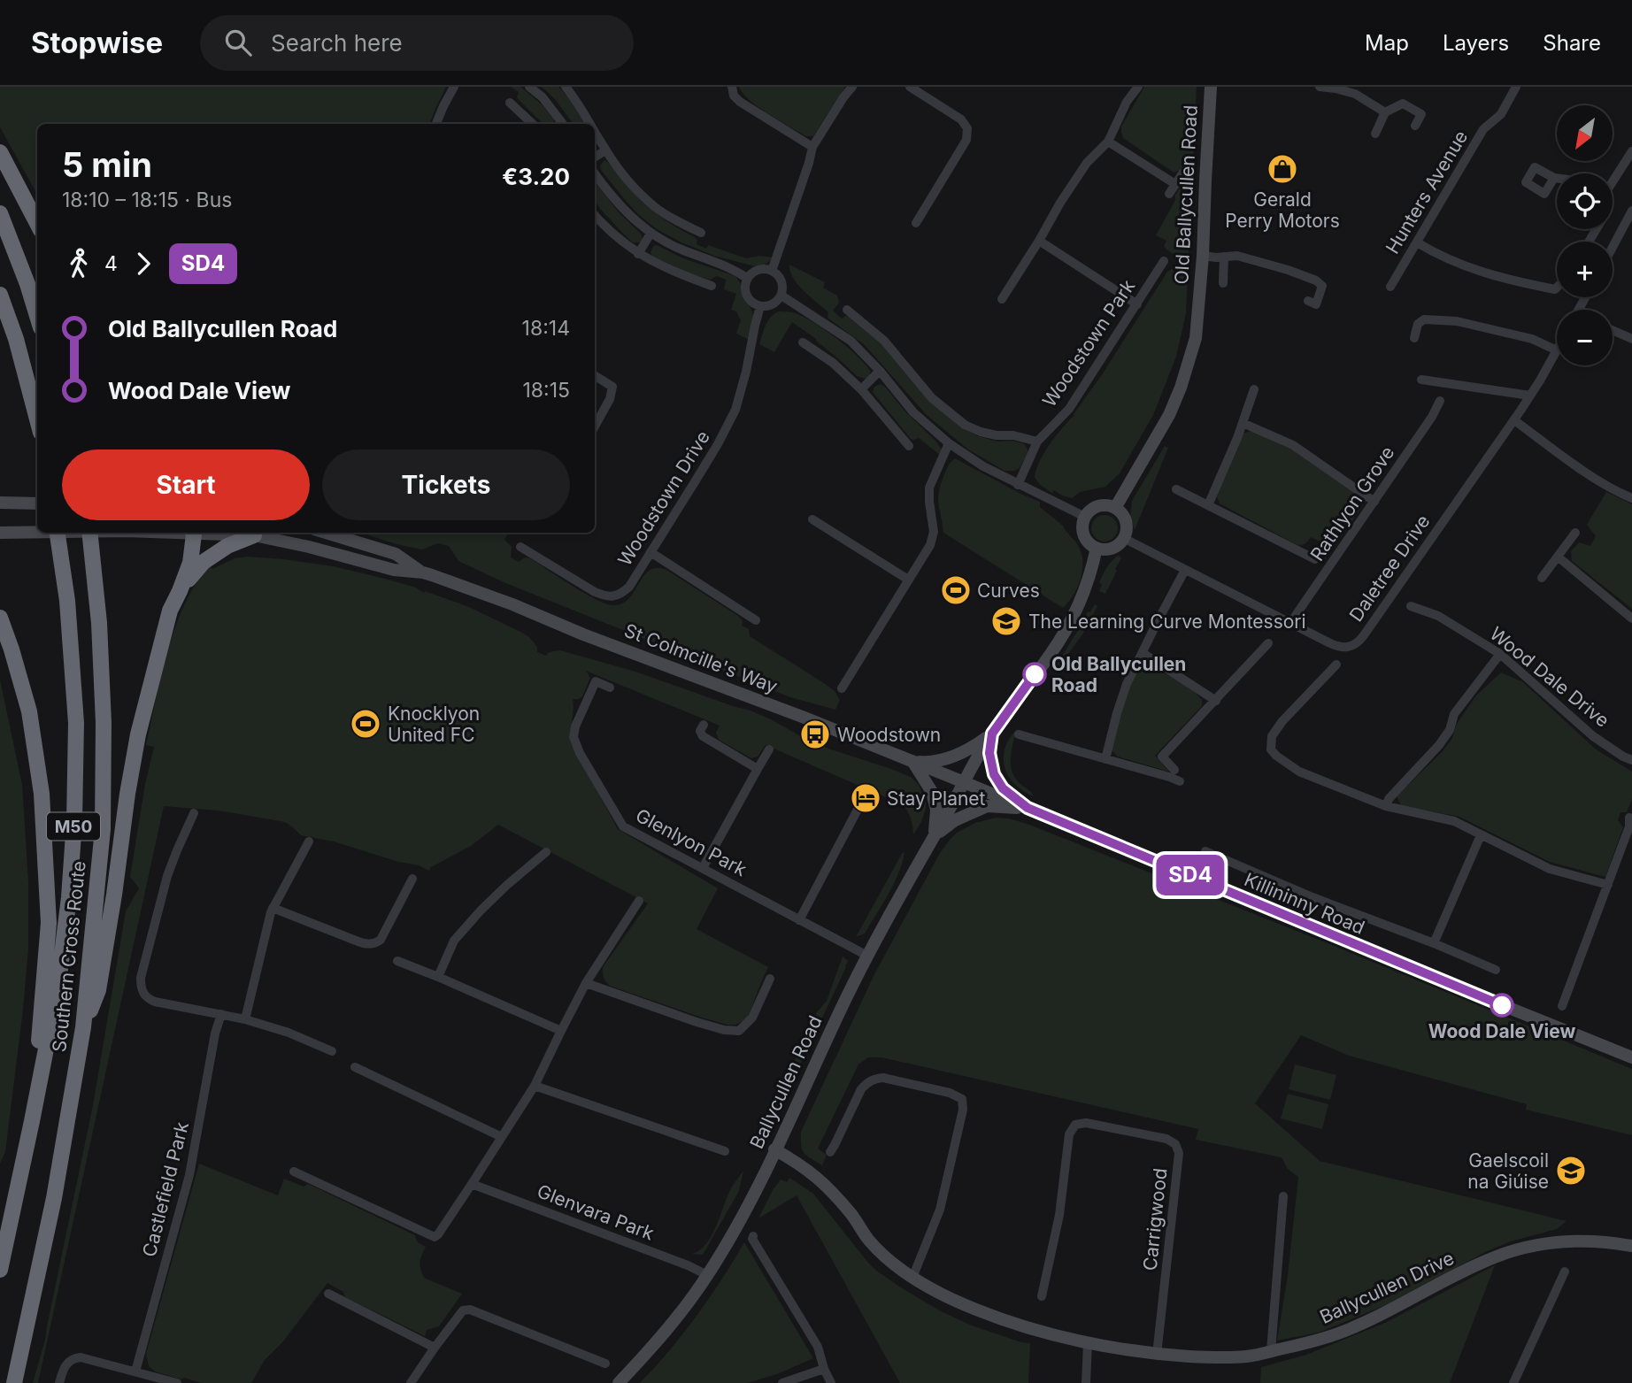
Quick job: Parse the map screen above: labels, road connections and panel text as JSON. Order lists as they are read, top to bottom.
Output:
{
  "streets": {
    "highway": ["M50", "Southern Cross Route"],
    "street": [
      "Hunters Avenue",
      "Old Ballycullen Road",
      "Woodstown Park",
      "Woodstown Drive",
      "Rathlyon Grove",
      "Daletree Drive",
      "St Colmcille's Way",
      "Wood Dale Drive",
      "Glenlyon Park",
      "Killininny Road",
      "Ballycullen Road",
      "Castlefield Park",
      "Glenvara Park",
      "Carrigwood",
      "Ballycullen Drive"
    ]
  },
  "crossings": [
    ["Old Ballycullen Road", "Daletree Drive"],
    ["Rathlyon Grove", "Daletree Drive"],
    ["St Colmcille's Way", "M50"],
    ["St Colmcille's Way", "Killininny Road"],
    ["St Colmcille's Way", "Ballycullen Road"],
    ["M50", "Southern Cross Route"],
    ["Glenlyon Park", "Ballycullen Road"],
    ["Killininny Road", "Ballycullen Road"],
    ["Ballycullen Road", "Glenvara Park"],
    ["Ballycullen Road", "Ballycullen Drive"],
    ["Carrigwood", "Ballycullen Drive"]
  ],
  "places": {
    "shop": ["Gerald Perry Motors"],
    "sports": ["Curves", "Knocklyon United FC"],
    "school or university": ["The Learning Curve Montessori", "Gaelscoil na Giúise"],
    "other": ["Old Ballycullen Road", "Wood Dale View"],
    "bus stop": ["Woodstown"],
    "hotel": ["Stay Planet"]
  },
  "lines": ["bus line SD4"],
  "north": "bottom left",
  "page": {
    "header": "Stopwise",
    "search": "Search here",
    "nav": ["Map", "Layers", "Share"],
    "on_map": "SD4",
    "map_buttons": ["+", "−"],
    "heading": ["5 min", "18:10 – 18:15 · Bus", "€3.20"],
    "legs": ["4", "SD4"],
    "list": [
      {
        "name": "Old Ballycullen Road",
        "value": "18:14"
      },
      {
        "name": "Wood Dale View",
        "value": "18:15"
      }
    ],
    "buttons": ["Start", "Tickets"]
  }
}
